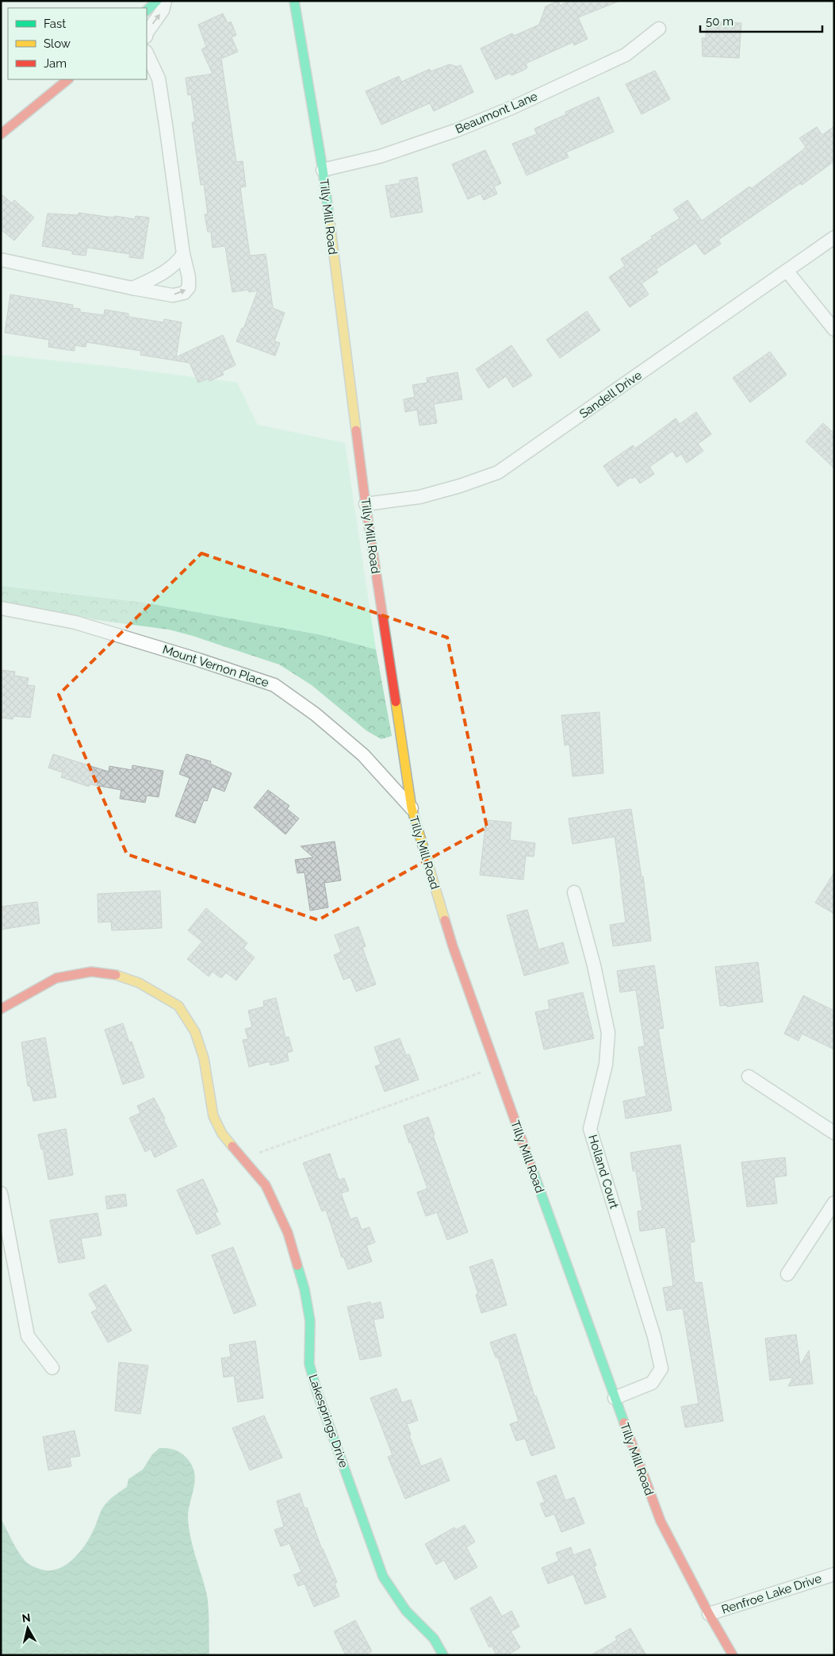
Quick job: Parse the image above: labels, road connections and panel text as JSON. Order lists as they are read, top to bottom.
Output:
{
  "streets": {
    "street": [
      "Beaumont Lane",
      "Tilly Mill Road",
      "Sandell Drive",
      "Mount Vernon Place",
      "Holland Court",
      "Lakesprings Drive",
      "Renfroe Lake Drive"
    ]
  },
  "crossings": [
    ["Beaumont Lane", "Tilly Mill Road"],
    ["Tilly Mill Road", "Sandell Drive"],
    ["Tilly Mill Road", "Mount Vernon Place"],
    ["Tilly Mill Road", "Holland Court"],
    ["Tilly Mill Road", "Renfroe Lake Drive"]
  ],
  "legend": ["Fast", "Slow", "Jam"],
  "scale_bar": "50 m",
  "north": "top"
}
